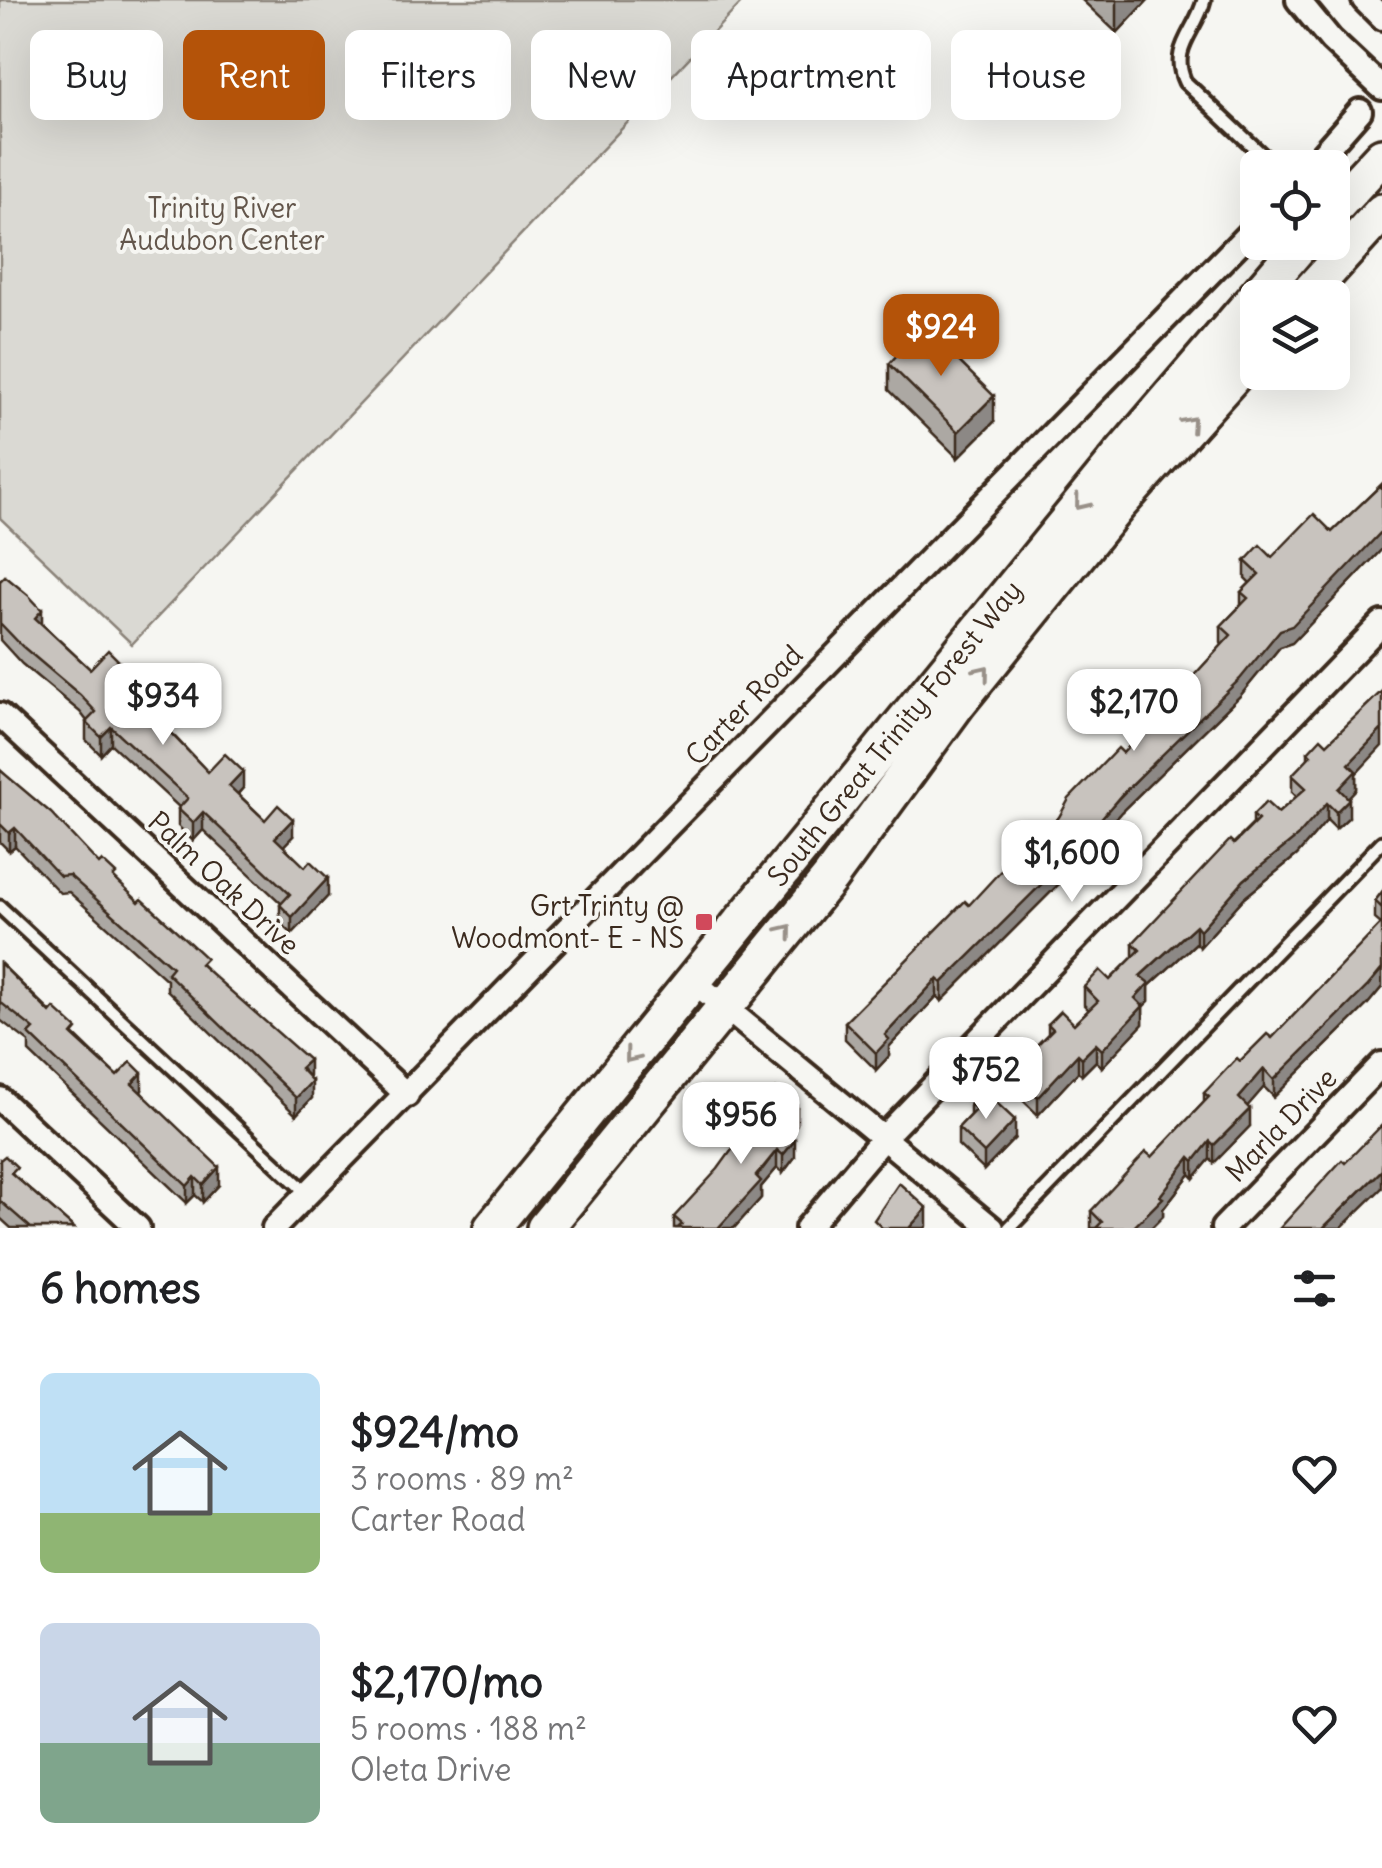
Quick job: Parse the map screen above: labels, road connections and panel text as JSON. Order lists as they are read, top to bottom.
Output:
{
  "streets": {
    "main road": ["South Great Trinity Forest Way"],
    "street": ["Carter Road", "Palm Oak Drive", "Marla Drive"]
  },
  "crossings": [
    ["Carter Road", "Palm Oak Drive"]
  ],
  "parks": ["Trinity River Audubon Center"],
  "places": {
    "transit": ["Grt Trinty @ Woodmont- E - NS"]
  },
  "page": {
    "chip": [
      "Buy",
      "Rent",
      "Filters",
      "New",
      "Apartment",
      "House"
    ],
    "price": [
      "$924",
      "$934",
      "$2,170",
      "$1,600",
      "$752",
      "$956"
    ],
    "heading": "6 homes",
    "list": [
      {
        "name": "$924/mo",
        "note": "3 rooms · 89 m² · Carter Road"
      },
      {
        "name": "$2,170/mo",
        "note": "5 rooms · 188 m² · Oleta Drive"
      }
    ]
  }
}
